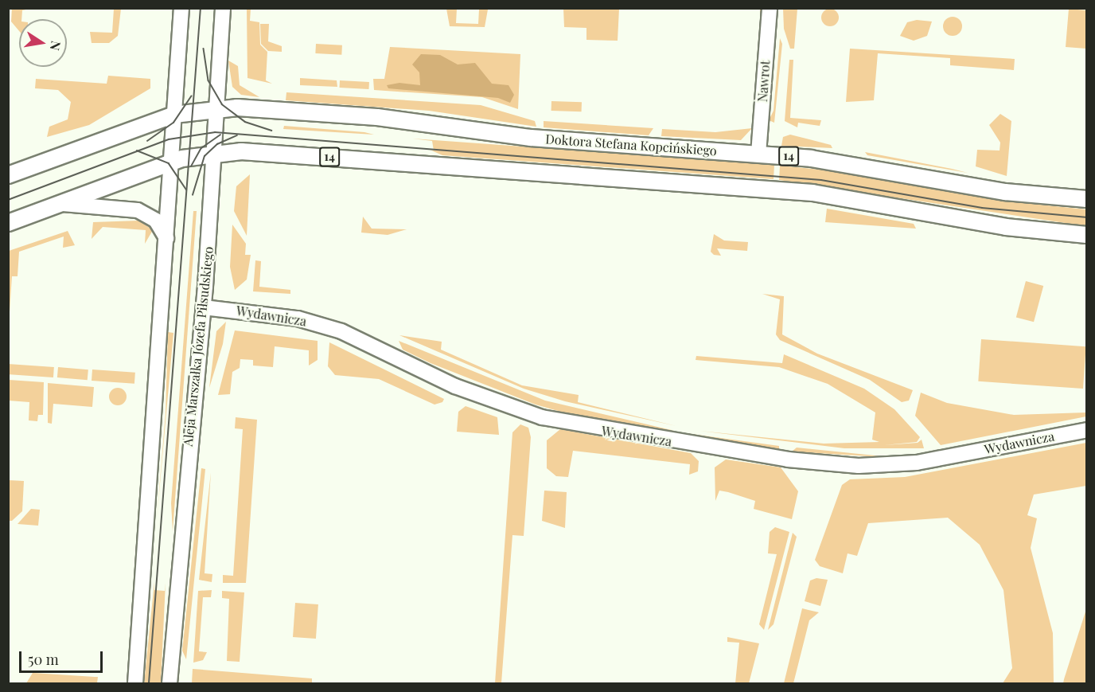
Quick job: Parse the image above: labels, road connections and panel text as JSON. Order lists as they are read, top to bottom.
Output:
{
  "streets": {
    "main road": [
      "Nawrot",
      "Doktora Stefana Kopcińskiego",
      "14",
      "Wydawnicza",
      "Aleja Marszałka Józefa Piłsudskiego"
    ]
  },
  "crossings": [
    ["Nawrot", "Doktora Stefana Kopcińskiego"],
    ["Doktora Stefana Kopcińskiego", "14"],
    ["Doktora Stefana Kopcińskiego", "Aleja Marszałka Józefa Piłsudskiego"],
    ["14", "Aleja Marszałka Józefa Piłsudskiego"],
    ["Wydawnicza", "Aleja Marszałka Józefa Piłsudskiego"]
  ],
  "scale_bar": "50 m",
  "north": "right"
}
